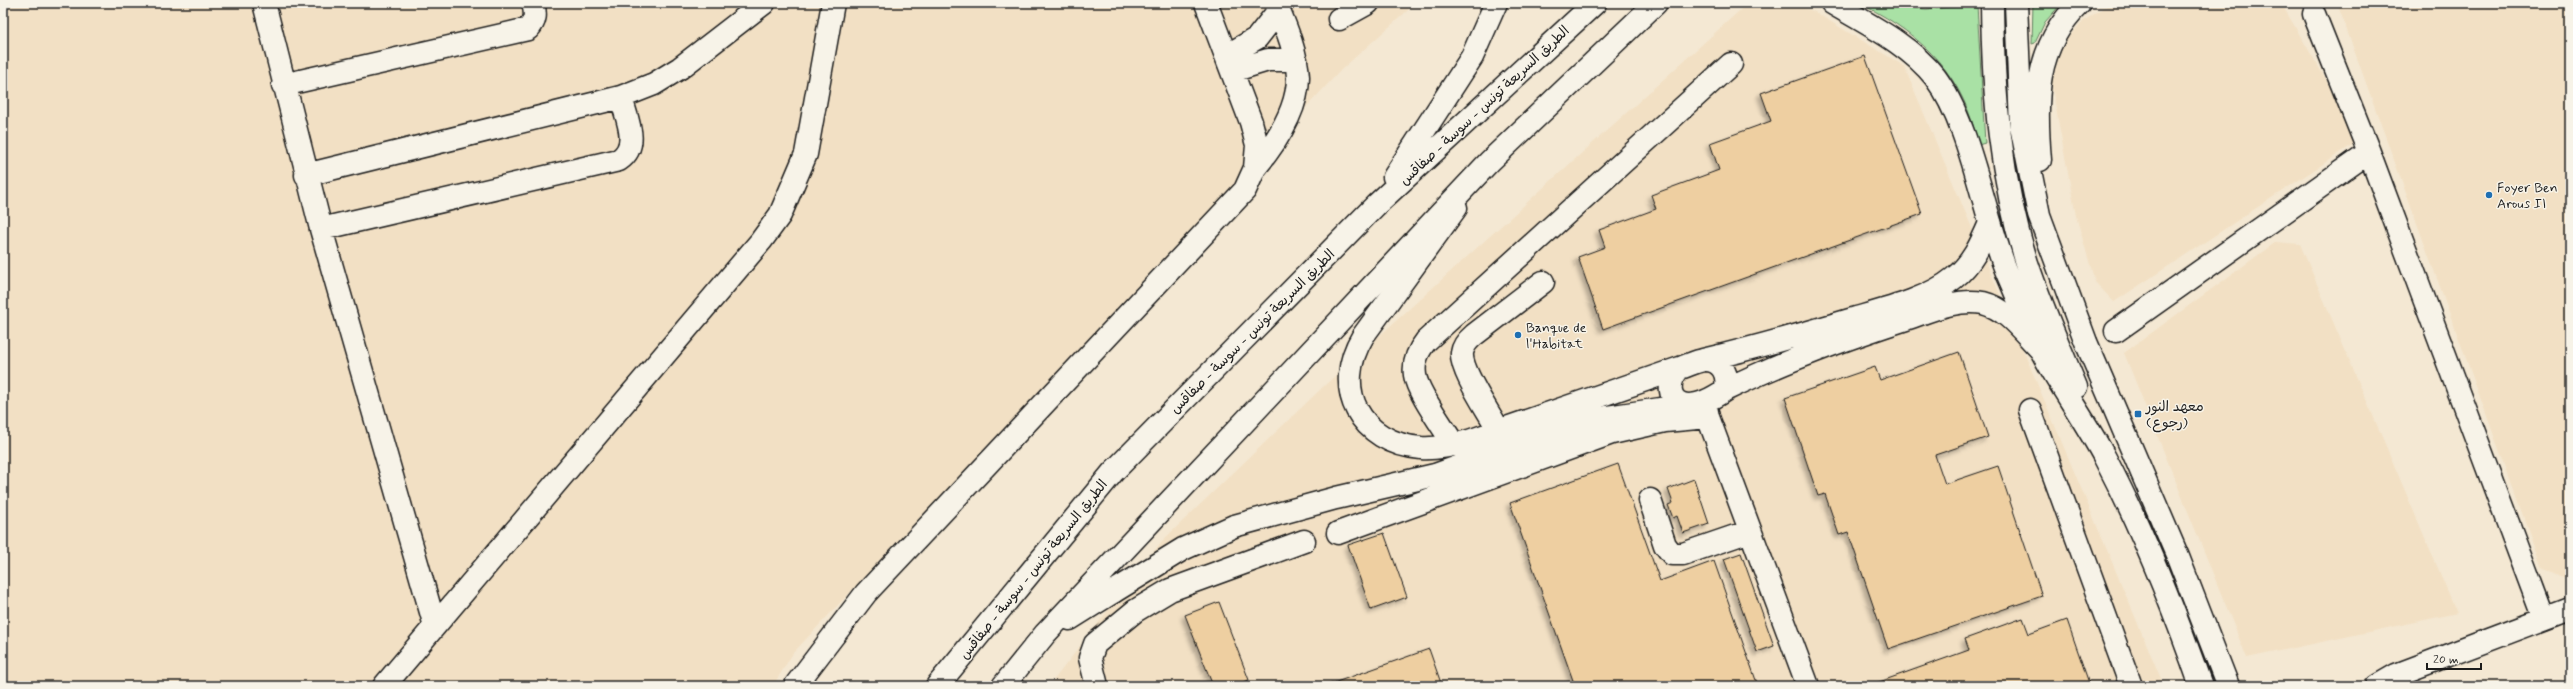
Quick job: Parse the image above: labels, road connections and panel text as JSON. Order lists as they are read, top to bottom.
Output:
{
  "streets": {
    "main road": ["الطريق السريعة تونس - سوسة - صفاقس"]
  },
  "places": {
    "other": ["Foyer Ben Arous II", "Banque de l'Habitat"],
    "transit": ["معهد النور (رجوع)"]
  },
  "scale_bar": "20 m"
}
